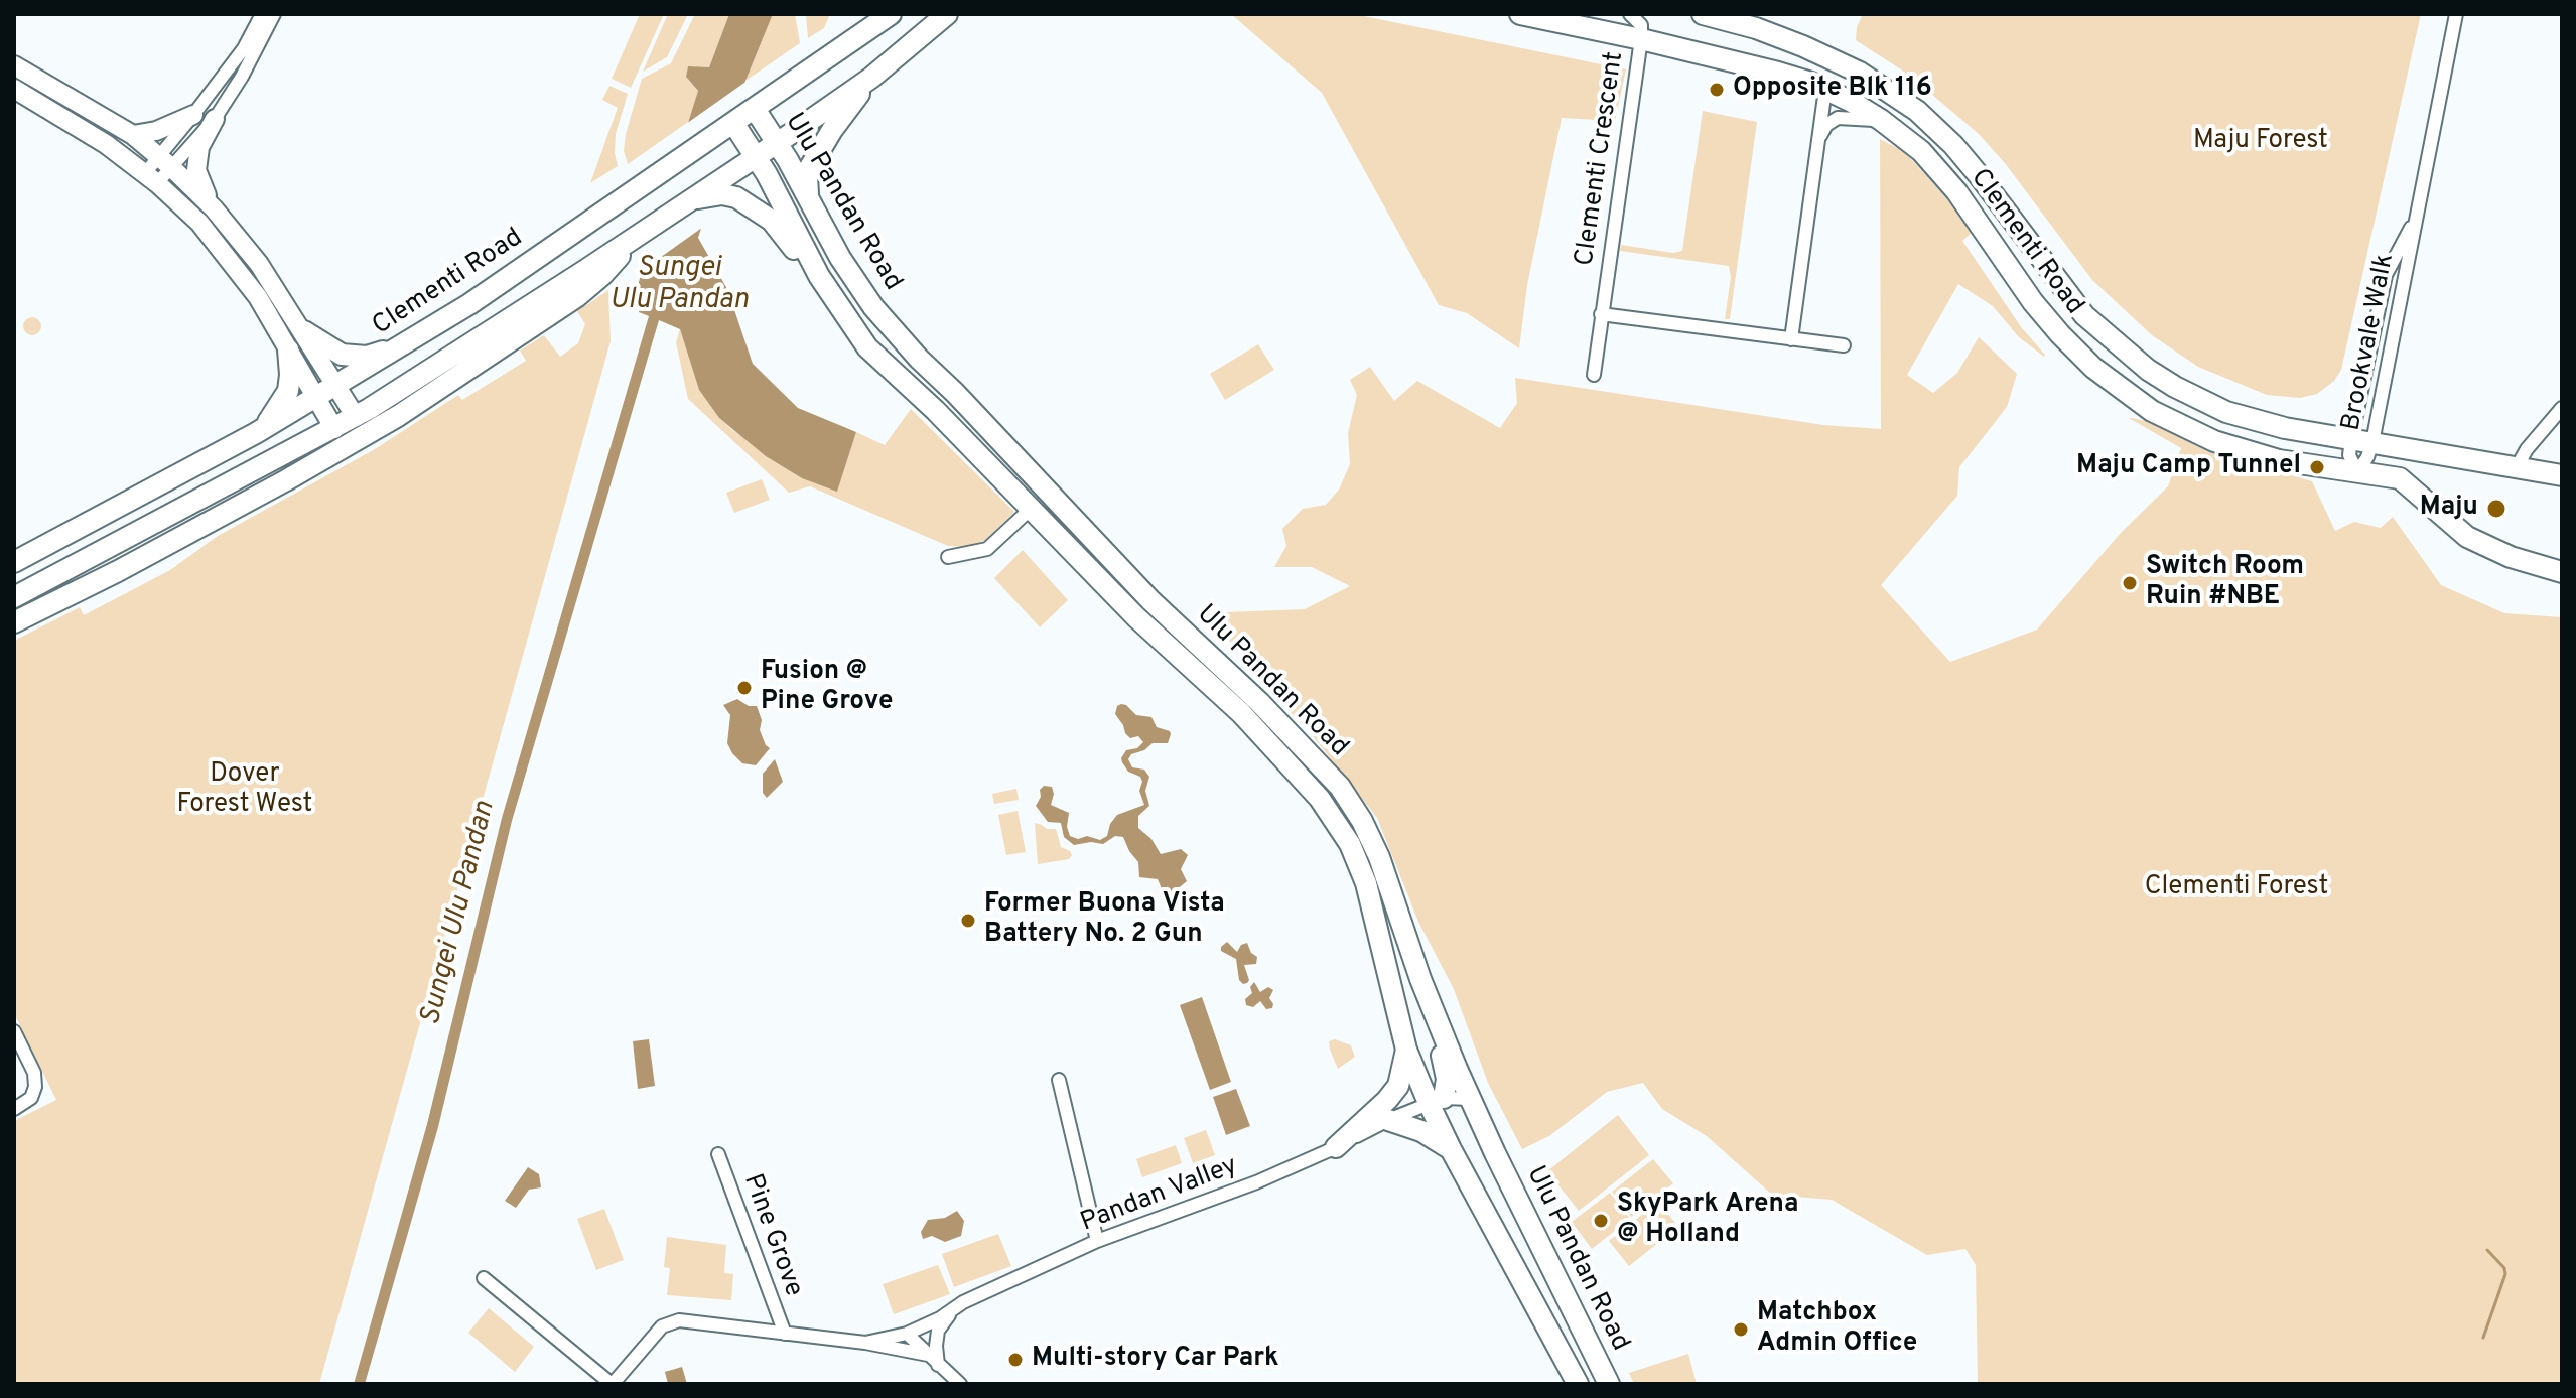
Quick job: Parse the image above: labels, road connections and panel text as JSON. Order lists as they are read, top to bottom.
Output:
{
  "streets": {
    "main road": ["Ulu Pandan Road", "Clementi Road"],
    "street": [
      "Clementi Crescent",
      "Brookvale Walk",
      "Pandan Valley",
      "Pine Grove"
    ]
  },
  "crossings": [
    ["Clementi Crescent", "Clementi Road"],
    ["Ulu Pandan Road", "Clementi Road"],
    ["Ulu Pandan Road", "Pandan Valley"],
    ["Clementi Road", "Brookvale Walk"]
  ],
  "water": ["Sungei Ulu Pandan"],
  "parks": ["Maju Forest", "Dover Forest West", "Clementi Forest"],
  "places": [
    "Opposite Blk 116",
    "Maju Camp Tunnel",
    "Maju",
    "Switch Room Ruin #NBE",
    "Fusion @ Pine Grove",
    "Former Buona Vista Battery No. 2 Gun",
    "SkyPark Arena @ Holland",
    "Matchbox Admin Office",
    "Multi-story Car Park"
  ]
}
